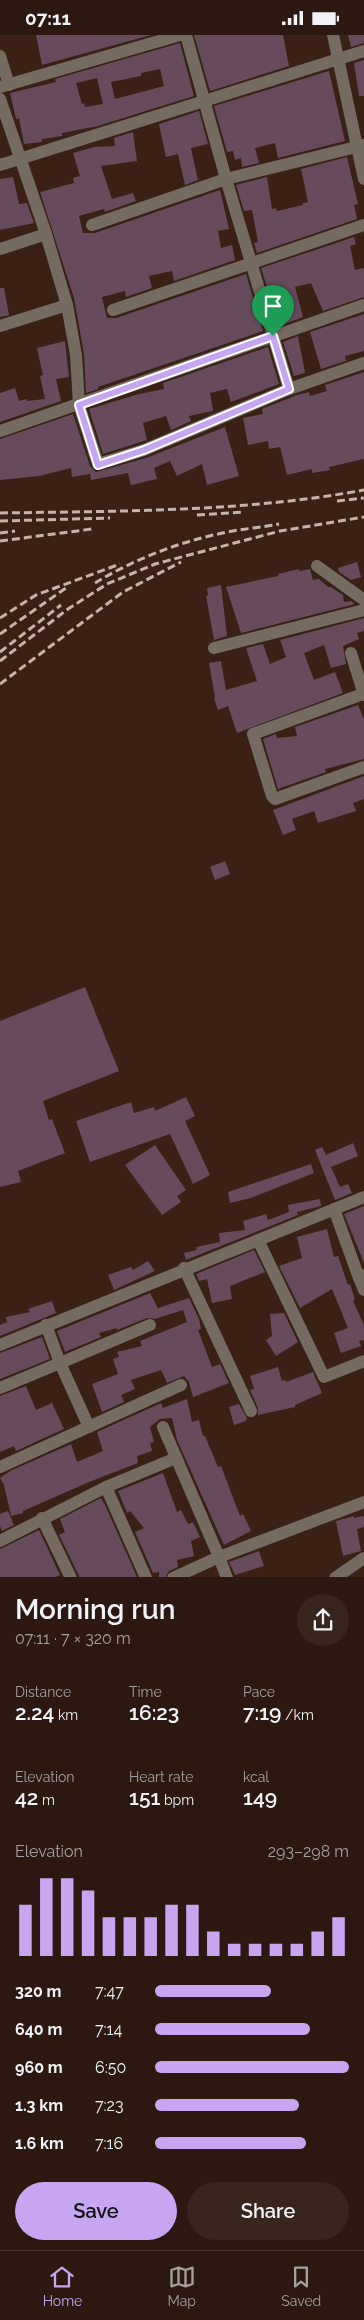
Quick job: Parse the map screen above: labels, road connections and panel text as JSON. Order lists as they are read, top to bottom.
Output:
{
  "page": {
    "status": "07:11",
    "heading": ["Morning run", "07:11 · 7 × 320 m"],
    "stats": [
      ["Distance", "2.24 km"],
      ["Time", "16:23"],
      ["Pace", "7:19 /km"],
      ["Elevation", "42 m"],
      ["Heart rate", "151 bpm"],
      ["kcal", "149"]
    ],
    "chart": ["Elevation", "293–298 m"],
    "list": [
      {
        "name": "320 m",
        "note": "7:47"
      },
      {
        "name": "640 m",
        "note": "7:14"
      },
      {
        "name": "960 m",
        "note": "6:50"
      },
      {
        "name": "1.3 km",
        "note": "7:23"
      },
      {
        "name": "1.6 km",
        "note": "7:16"
      }
    ],
    "buttons": ["Save", "Share"],
    "tabs": ["Home", "Map", "Saved"]
  }
}
